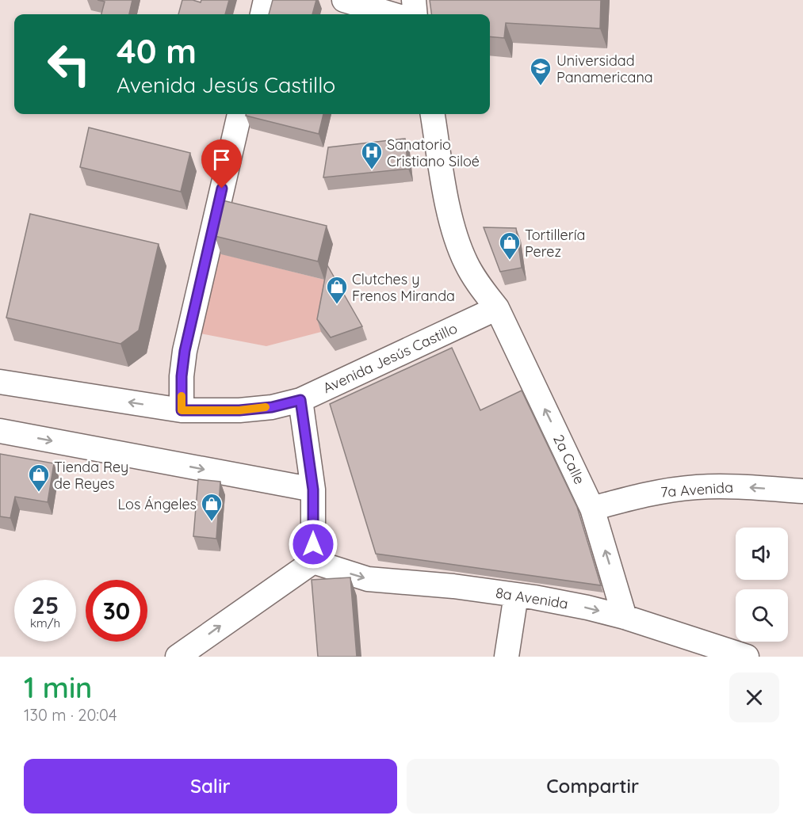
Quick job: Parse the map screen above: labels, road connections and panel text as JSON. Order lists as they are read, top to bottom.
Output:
{
  "streets": {
    "street": [
      "Avenida Jesús Castillo",
      "2a Calle",
      "7a Avenida",
      "8a Avenida"
    ]
  },
  "crossings": [
    ["Avenida Jesús Castillo", "2a Calle"],
    ["2a Calle", "7a Avenida"],
    ["2a Calle", "8a Avenida"]
  ],
  "one_way": ["2a Calle", "7a Avenida", "8a Avenida"],
  "places": {
    "school or university": ["Universidad Panamericana"],
    "hospital": ["Sanatorio Cristiano Siloé"],
    "shop": [
      "Tortillería Perez",
      "Clutches y Frenos Miranda",
      "Tienda Rey de Reyes",
      "Los Ángeles"
    ]
  },
  "page": {
    "turn": ["40 m", "Avenida Jesús Castillo"],
    "speed": "25 km/h",
    "limit": "30",
    "heading": ["1 min", "130 m · 20:04"],
    "buttons": ["Salir", "Compartir"]
  }
}
